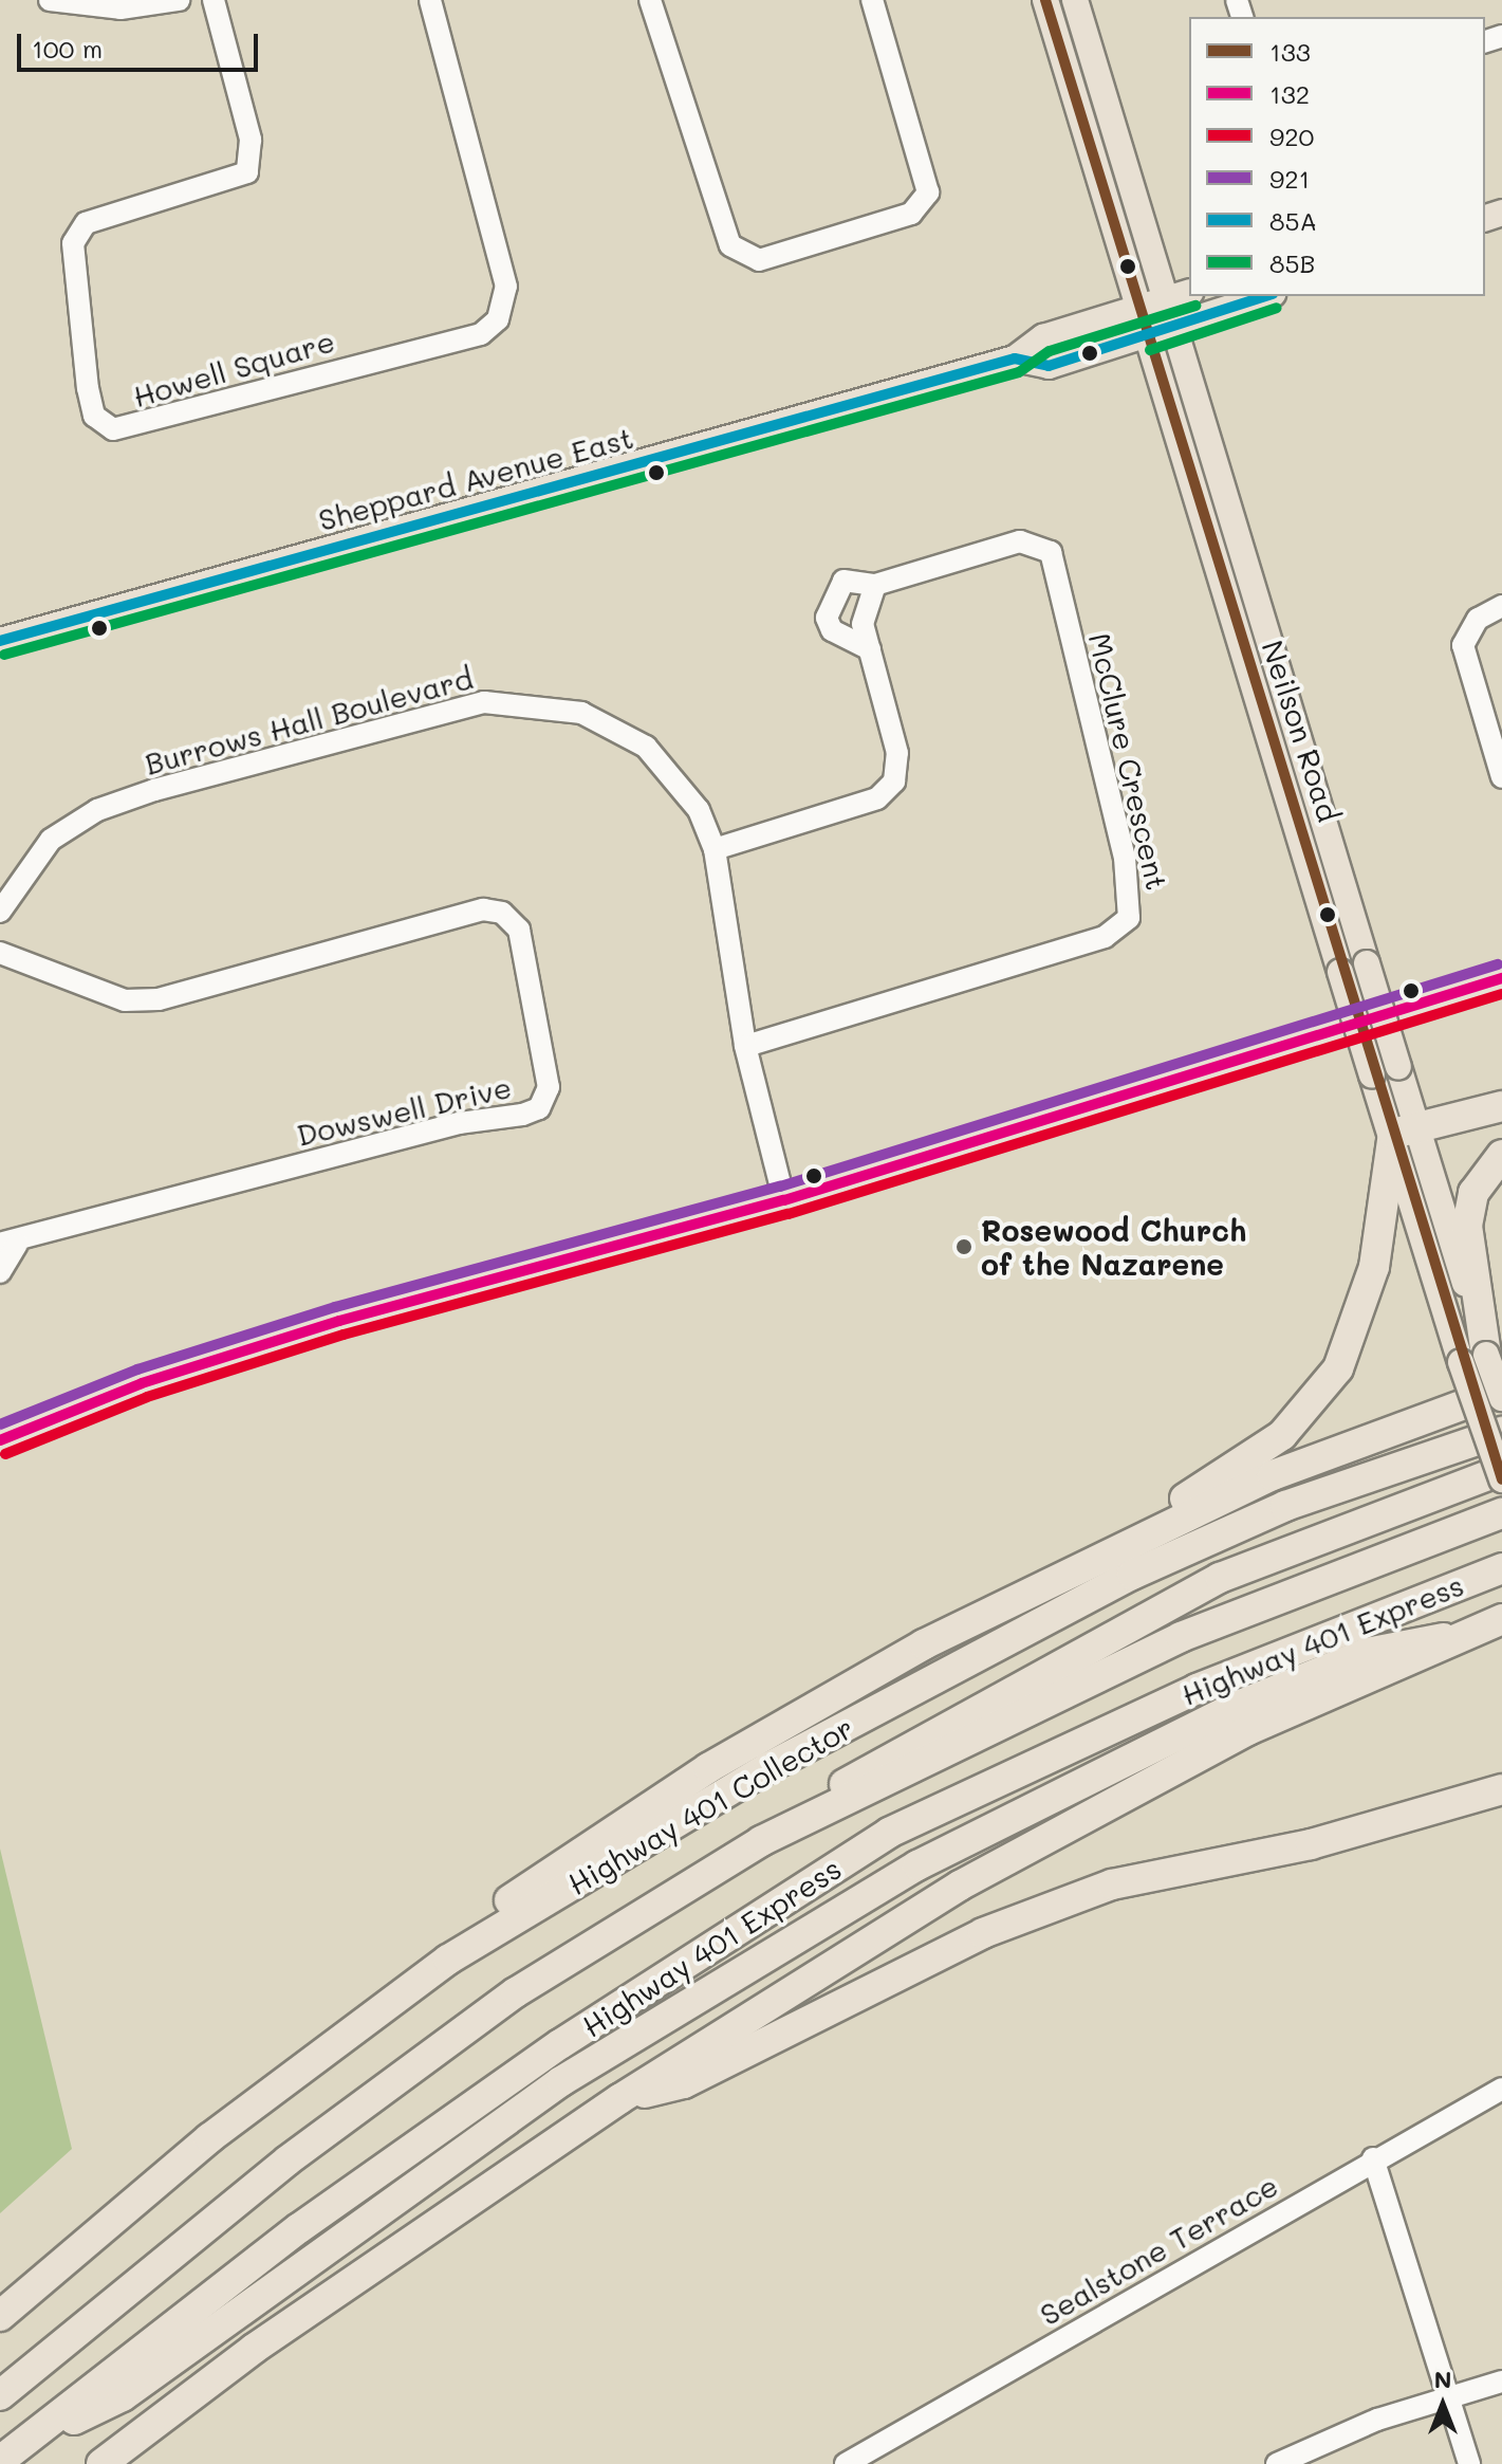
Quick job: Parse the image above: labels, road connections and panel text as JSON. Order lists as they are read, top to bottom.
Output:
{
  "streets": {
    "highway": ["Highway 401 Express", "Highway 401 Collector"],
    "main road": ["Sheppard Avenue East", "Neilson Road"],
    "street": [
      "Howell Square",
      "Burrows Hall Boulevard",
      "McClure Crescent",
      "Dowswell Drive",
      "Sealstone Terrace"
    ]
  },
  "crossings": [
    ["Sheppard Avenue East", "Neilson Road"],
    ["Burrows Hall Boulevard", "McClure Crescent"]
  ],
  "places": ["Rosewood Church of the Nazarene"],
  "lines": [
    "transit line 133",
    "transit line 85A",
    "transit line 85B",
    "transit line 921",
    "transit line 132",
    "transit line 920"
  ],
  "legend": [
    "133",
    "132",
    "920",
    "921",
    "85A",
    "85B"
  ],
  "scale_bar": "100 m",
  "north": "top"
}
